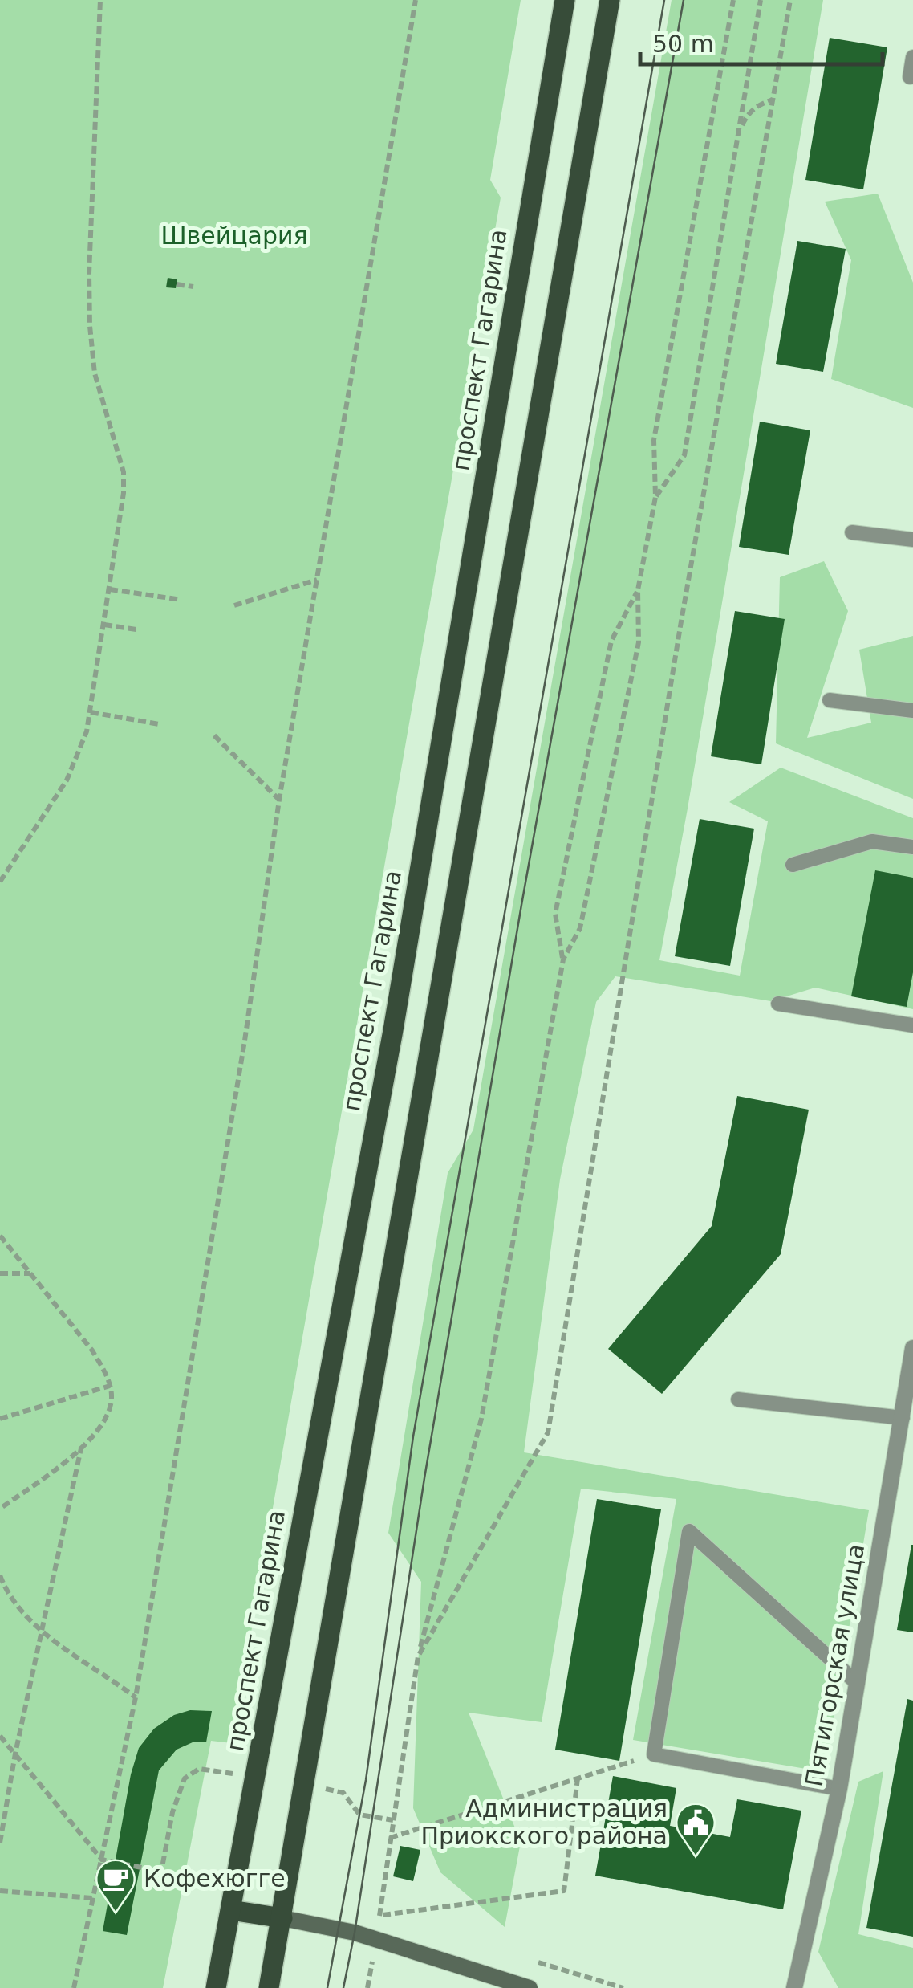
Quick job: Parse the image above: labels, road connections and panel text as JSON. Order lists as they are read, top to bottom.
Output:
{
  "streets": {
    "main road": ["проспект Гагарина"],
    "street": ["Пятигорская улица"]
  },
  "parks": ["Швейцария"],
  "places": {
    "public building": ["Администрация Приокского района"],
    "cafe": ["Кофехюгге"]
  },
  "scale_bar": "50 m"
}
